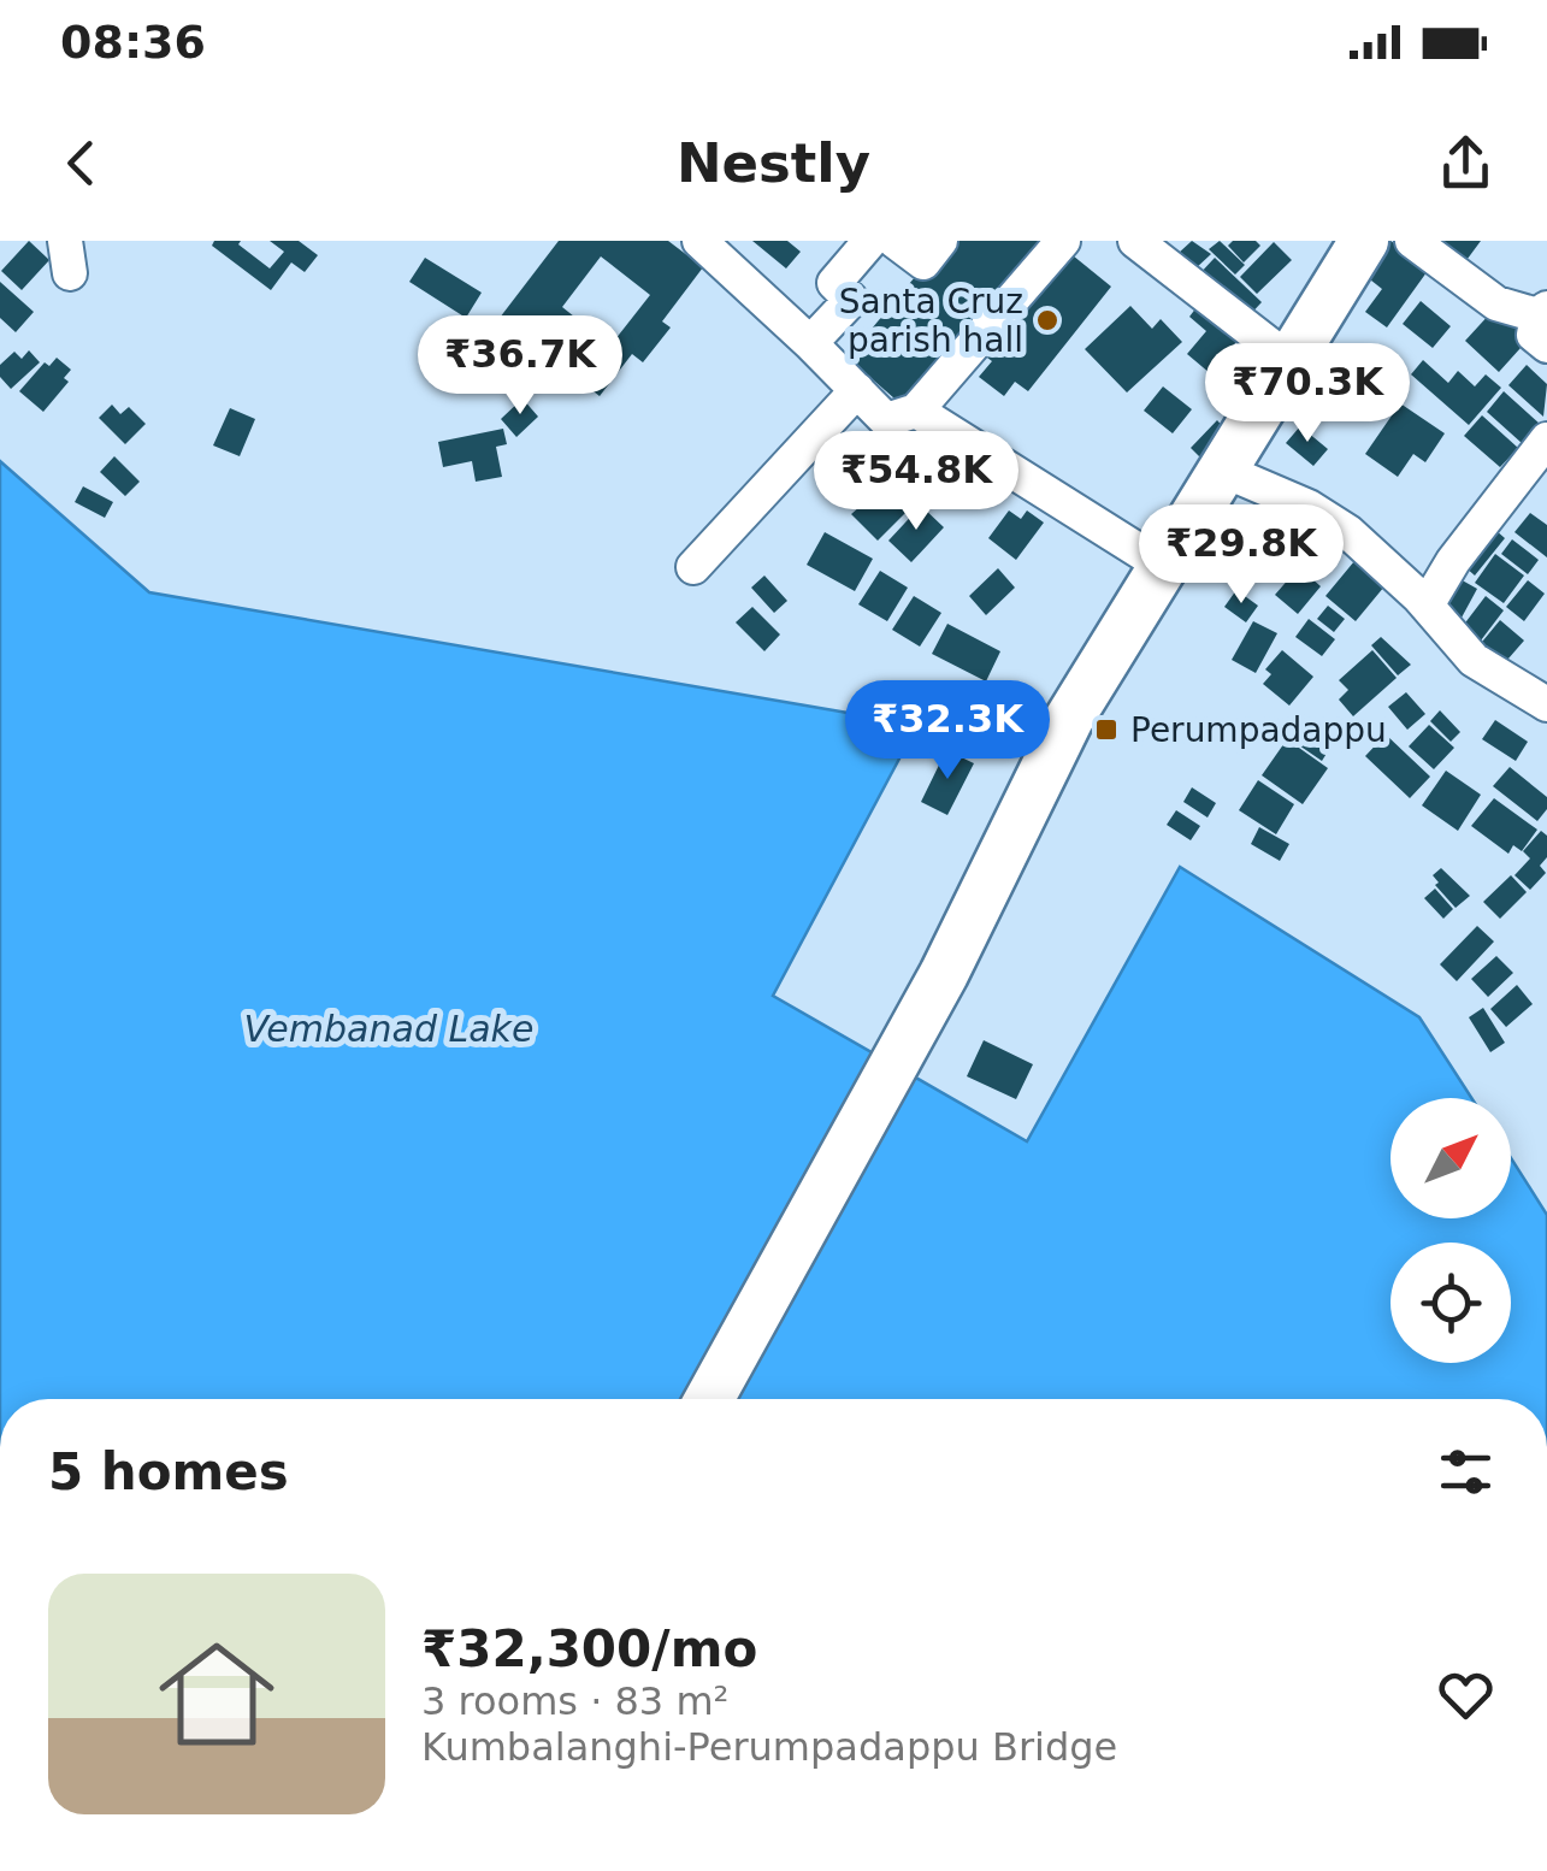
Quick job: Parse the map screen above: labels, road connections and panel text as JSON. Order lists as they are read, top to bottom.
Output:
{
  "water": ["Vembanad Lake"],
  "places": {
    "other": ["Santa Cruz parish hall"],
    "transit": ["Perumpadappu"]
  },
  "north": "top right",
  "page": {
    "status": "08:36",
    "header": "Nestly",
    "price": [
      "₹36.7K",
      "₹70.3K",
      "₹54.8K",
      "₹29.8K",
      "₹32.3K"
    ],
    "heading": "5 homes",
    "list": [
      {
        "name": "₹32,300/mo",
        "note": "3 rooms · 83 m² · Kumbalanghi-Perumpadappu Bridge"
      }
    ]
  }
}
